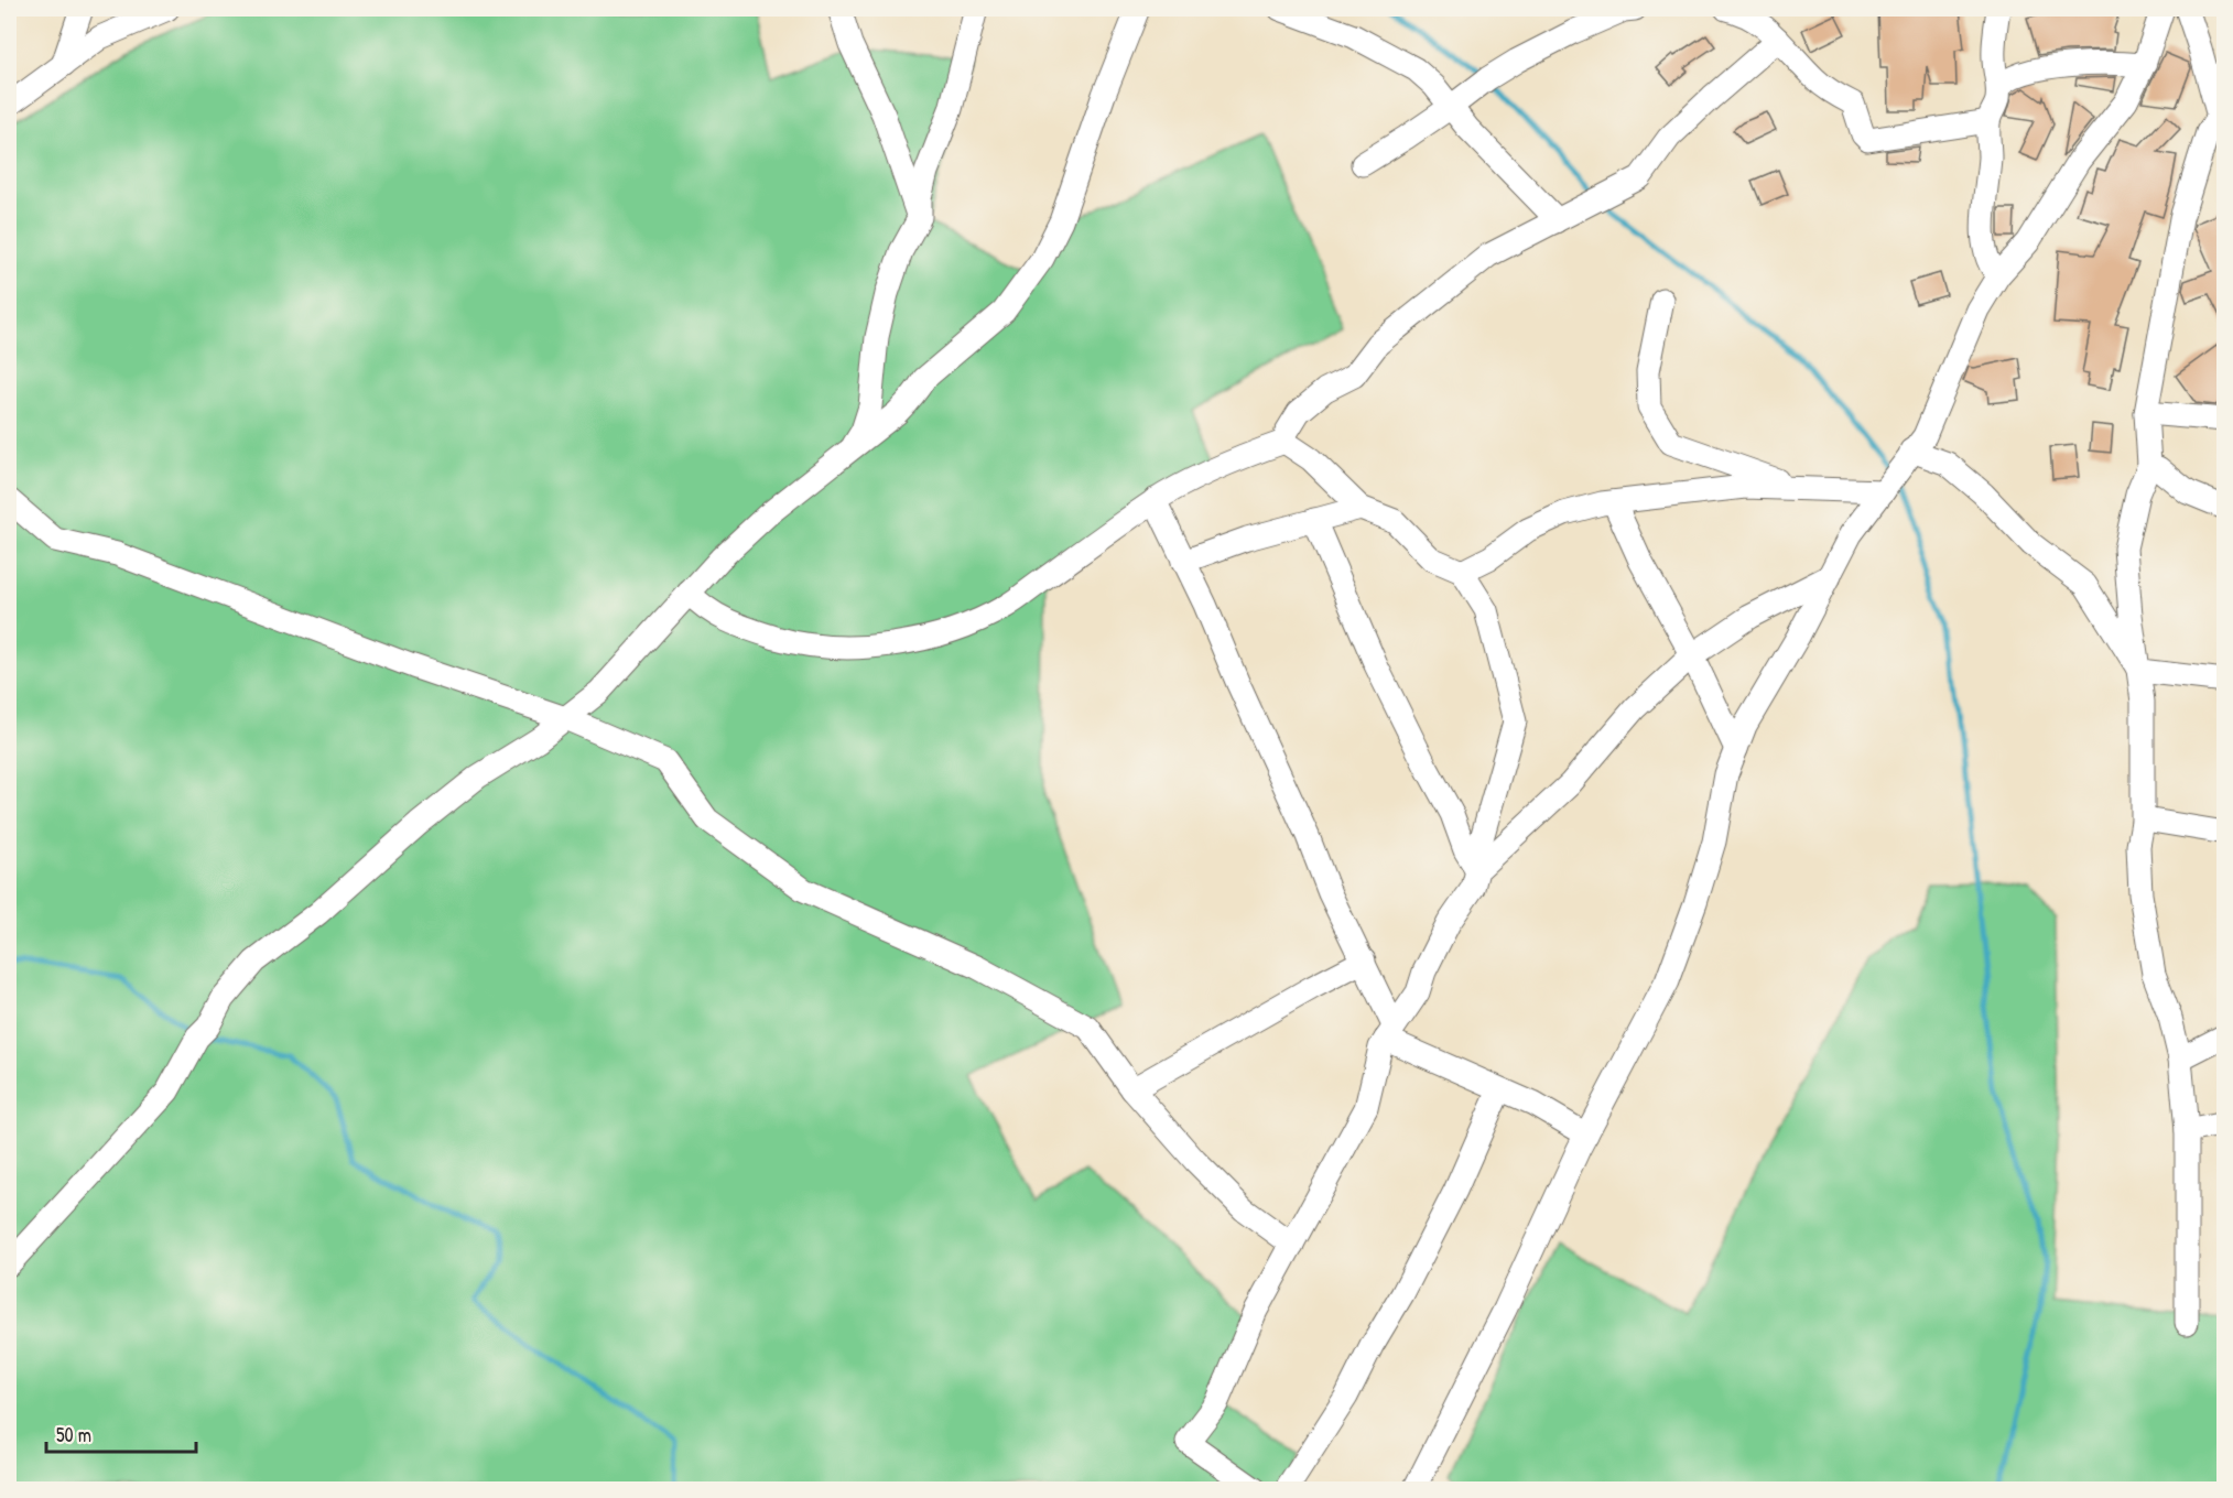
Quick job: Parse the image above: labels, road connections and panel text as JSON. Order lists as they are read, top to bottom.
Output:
{
  "scale_bar": "50 m"
}
